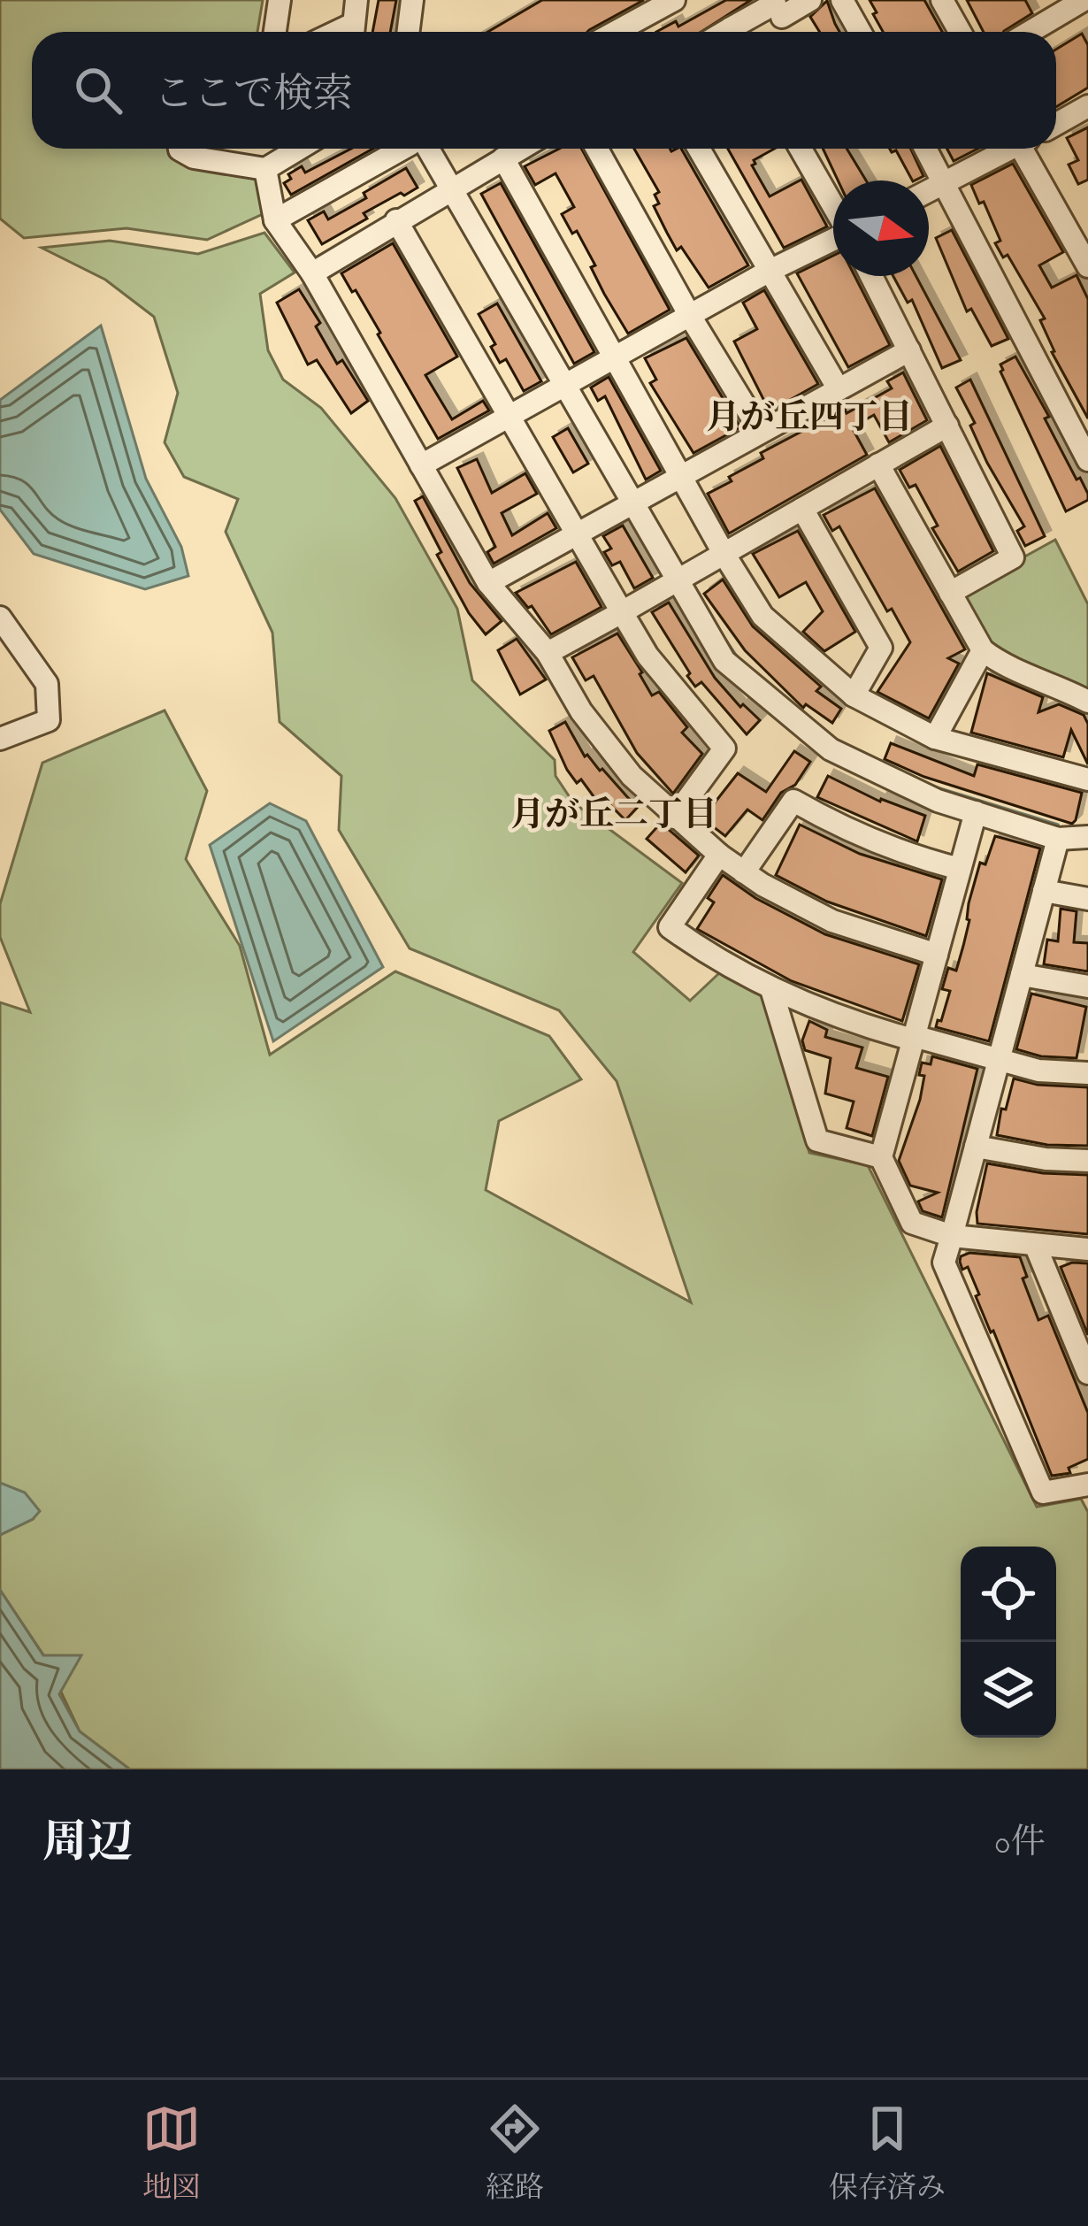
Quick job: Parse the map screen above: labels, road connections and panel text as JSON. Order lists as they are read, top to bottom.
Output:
{
  "districts": ["月が丘四丁目", "月が丘二丁目"],
  "north": "right",
  "page": {
    "search": "ここで検索",
    "heading": ["周辺", "0件"],
    "nav": ["地図", "経路", "保存済み"]
  }
}
